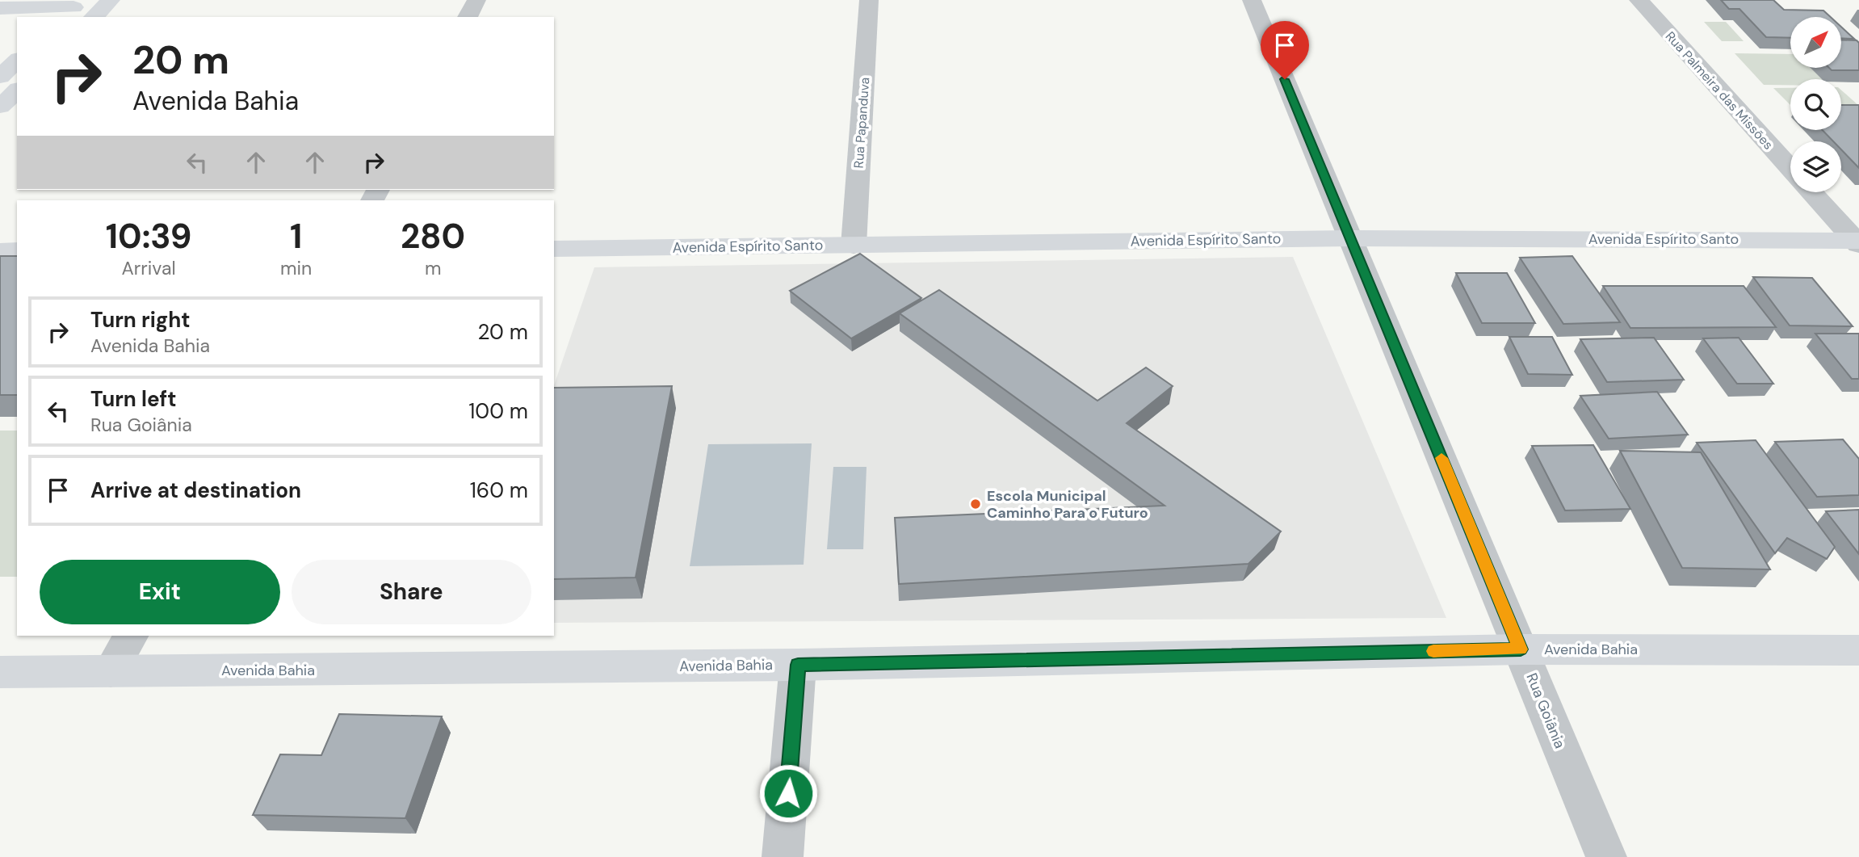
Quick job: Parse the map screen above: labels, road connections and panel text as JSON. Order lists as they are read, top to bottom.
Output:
{
  "streets": {
    "street": [
      "Rua Palmeira das Missões",
      "Rua Papanduva",
      "Avenida Espírito Santo",
      "Avenida Bahia",
      "Rua Goiânia"
    ]
  },
  "crossings": [
    ["Rua Palmeira das Missões", "Avenida Espírito Santo"],
    ["Rua Papanduva", "Avenida Espírito Santo"],
    ["Avenida Espírito Santo", "Rua Goiânia"],
    ["Avenida Bahia", "Rua Goiânia"]
  ],
  "places": ["Escola Municipal Caminho Para o Futuro"],
  "north": "top right",
  "page": {
    "turn": ["20 m", "Avenida Bahia"],
    "eta": [
      "10:39",
      "Arrival",
      "1",
      "min",
      "280",
      "m"
    ],
    "list": [
      {
        "name": "Turn right",
        "note": "Avenida Bahia",
        "value": "20 m"
      },
      {
        "name": "Turn left",
        "note": "Rua Goiânia",
        "value": "100 m"
      },
      {
        "name": "Arrive at destination",
        "value": "160 m"
      }
    ],
    "buttons": ["Exit", "Share"]
  }
}
